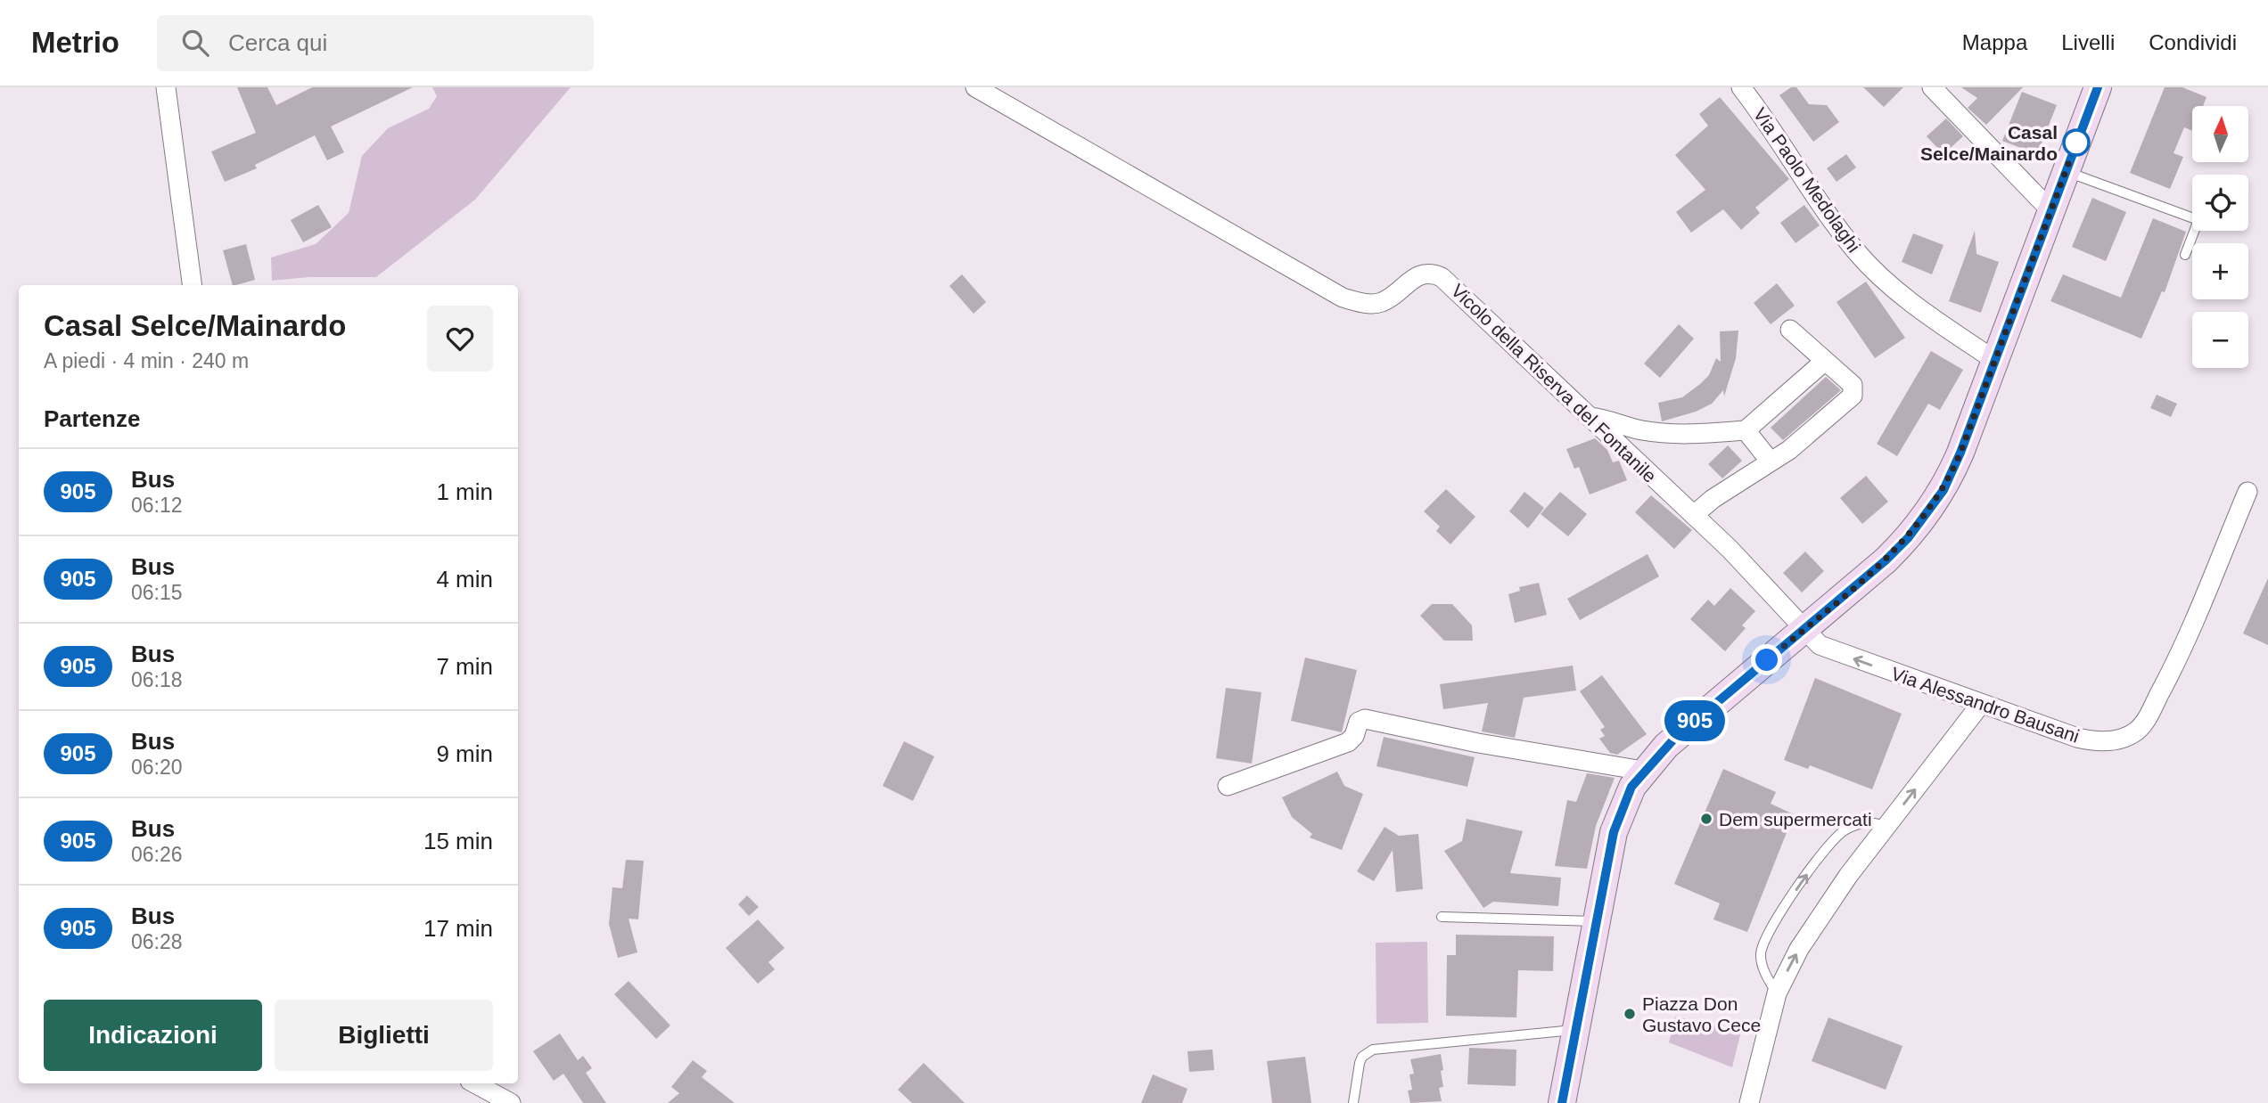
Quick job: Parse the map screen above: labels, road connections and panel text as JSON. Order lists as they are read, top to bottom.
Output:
{
  "streets": {
    "street": ["Via Paolo Medolaghi", "Vicolo della Riserva del Fontanile", "Via Alessandro Bausani"]
  },
  "crossings": [
    ["Vicolo della Riserva del Fontanile", "Via Alessandro Bausani"]
  ],
  "places": ["Casal Selce/Mainardo", "Dem supermercati", "Piazza Don Gustavo Cece"],
  "lines": ["bus line 905"],
  "north": "top",
  "page": {
    "header": "Metrio",
    "search": "Cerca qui",
    "nav": ["Mappa", "Livelli", "Condividi"],
    "on_map": "905",
    "map_buttons": ["+", "−"],
    "heading": [
      ["Casal Selce/Mainardo", "A piedi · 4 min · 240 m"],
      "Partenze"
    ],
    "list": [
      {
        "mark": "905",
        "name": "Bus",
        "note": "06:12",
        "value": "1 min"
      },
      {
        "mark": "905",
        "name": "Bus",
        "note": "06:15",
        "value": "4 min"
      },
      {
        "mark": "905",
        "name": "Bus",
        "note": "06:18",
        "value": "7 min"
      },
      {
        "mark": "905",
        "name": "Bus",
        "note": "06:20",
        "value": "9 min"
      },
      {
        "mark": "905",
        "name": "Bus",
        "note": "06:26",
        "value": "15 min"
      },
      {
        "mark": "905",
        "name": "Bus",
        "note": "06:28",
        "value": "17 min"
      }
    ],
    "buttons": ["Indicazioni", "Biglietti"]
  }
}
